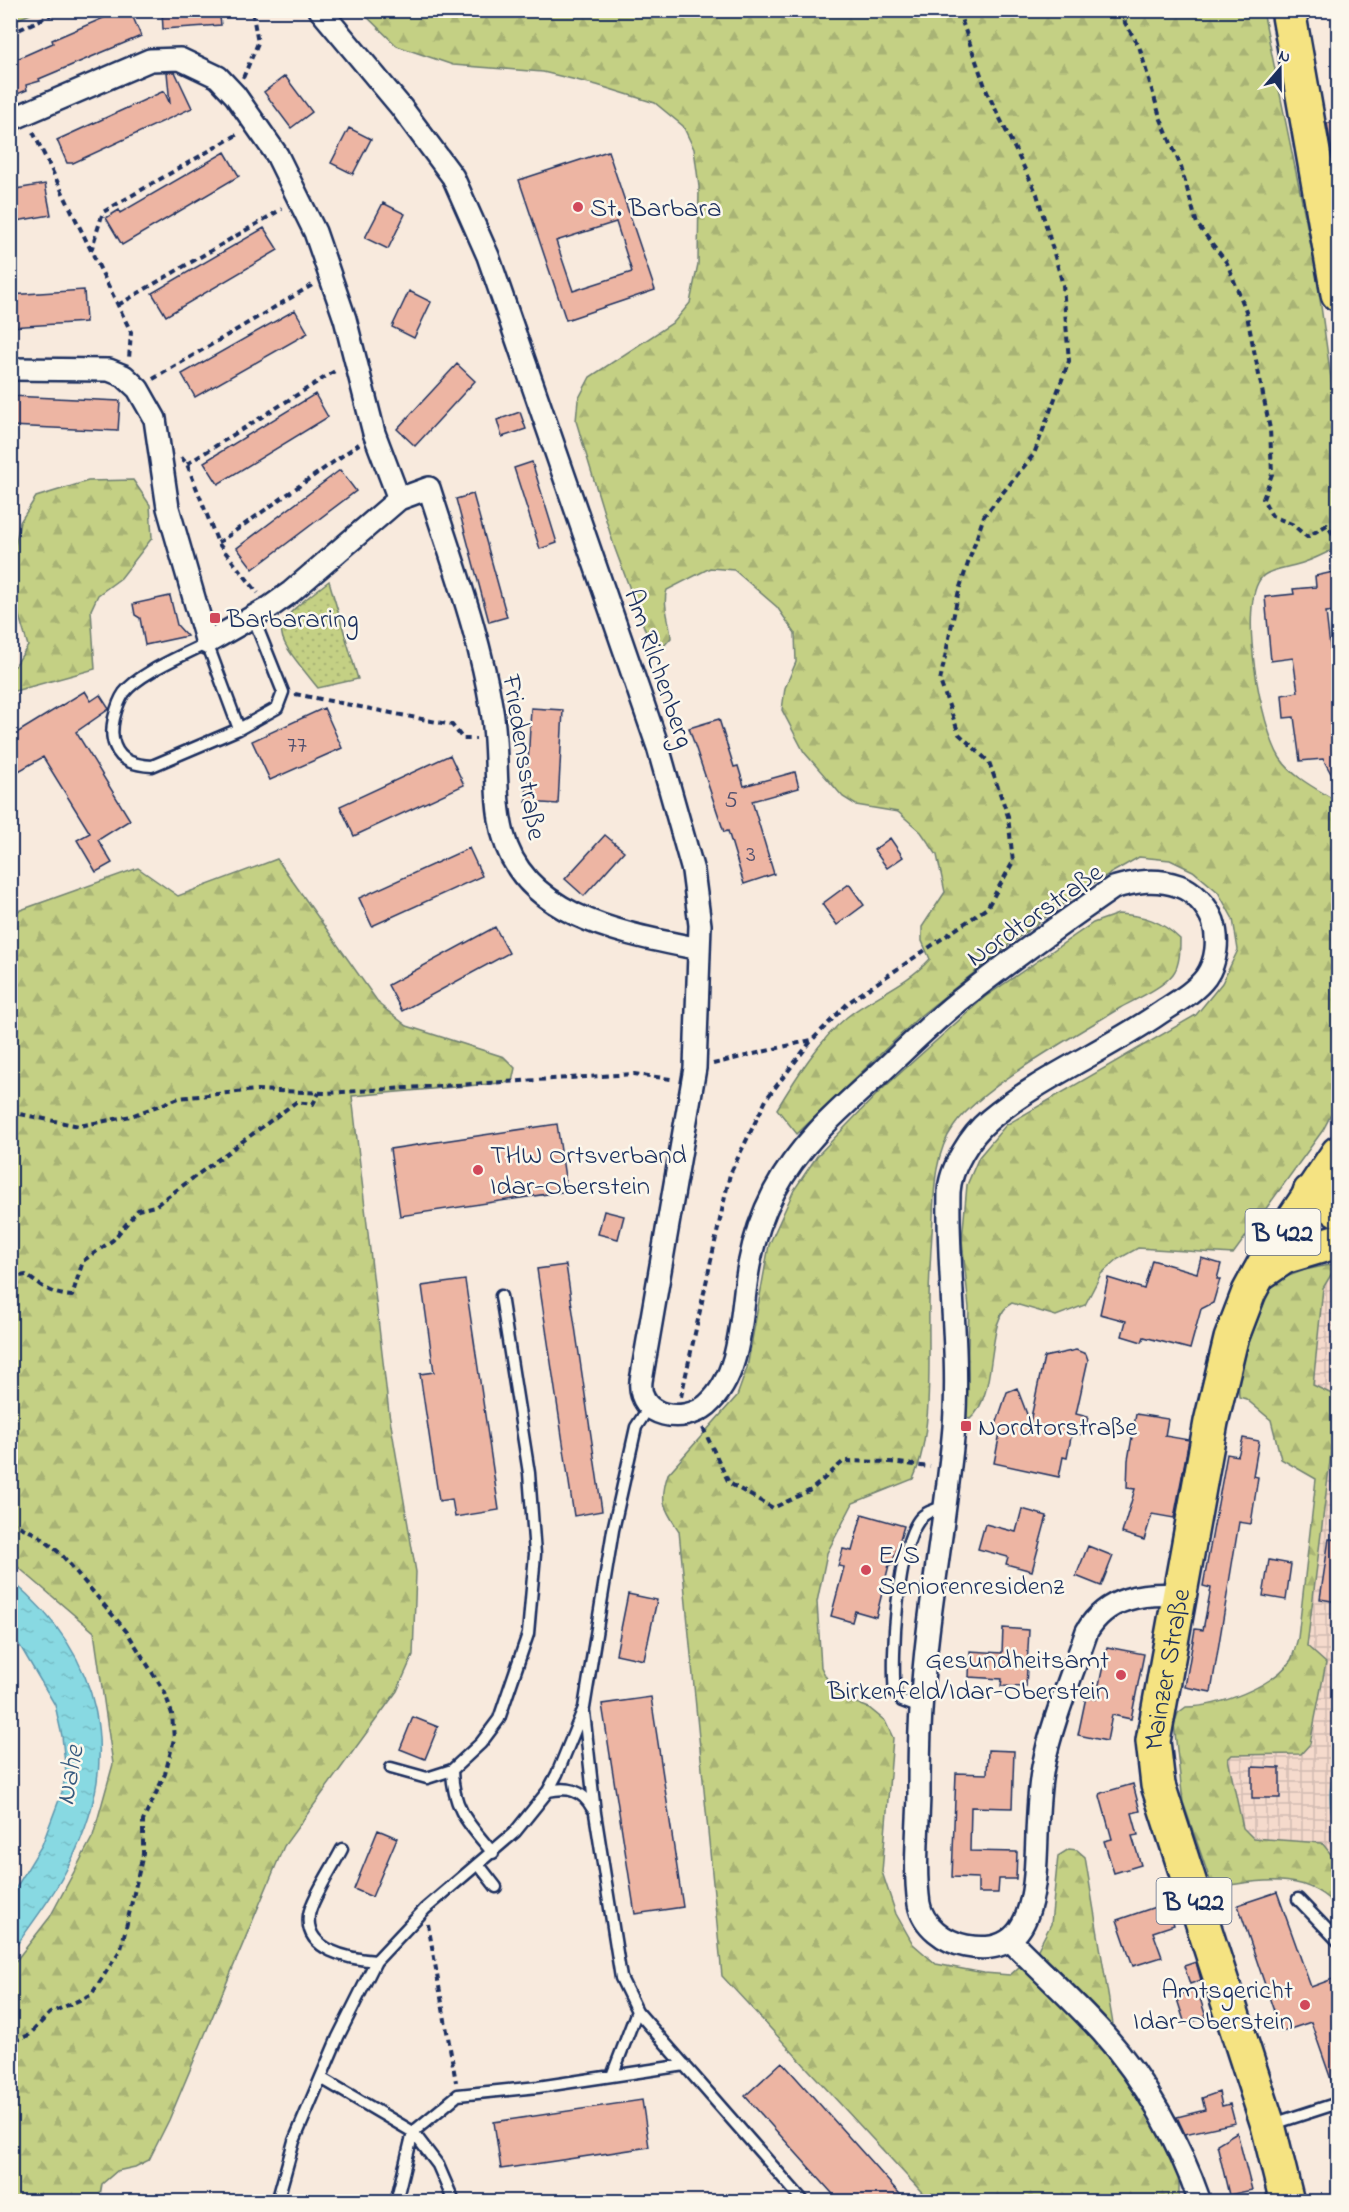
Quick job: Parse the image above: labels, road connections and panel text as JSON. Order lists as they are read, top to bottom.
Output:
{
  "streets": {
    "main road": ["B 422", "Mainzer Straße"],
    "street": ["Am Rilchenberg", "Friedensstraße", "Nordtorstraße"]
  },
  "crossings": [
    ["Am Rilchenberg", "Friedensstraße"]
  ],
  "water": ["Nahe"],
  "places": {
    "other": [
      "St. Barbara",
      "THW Ortsverband Idar-Oberstein",
      "E/S Seniorenresidenz",
      "Gesundheitsamt Birkenfeld/Idar-Oberstein",
      "Amtsgericht Idar-Oberstein"
    ],
    "transit": ["Barbararing", "Nordtorstraße"]
  },
  "house_numbers": ["77", "5", "3"],
  "north": "top"
}
